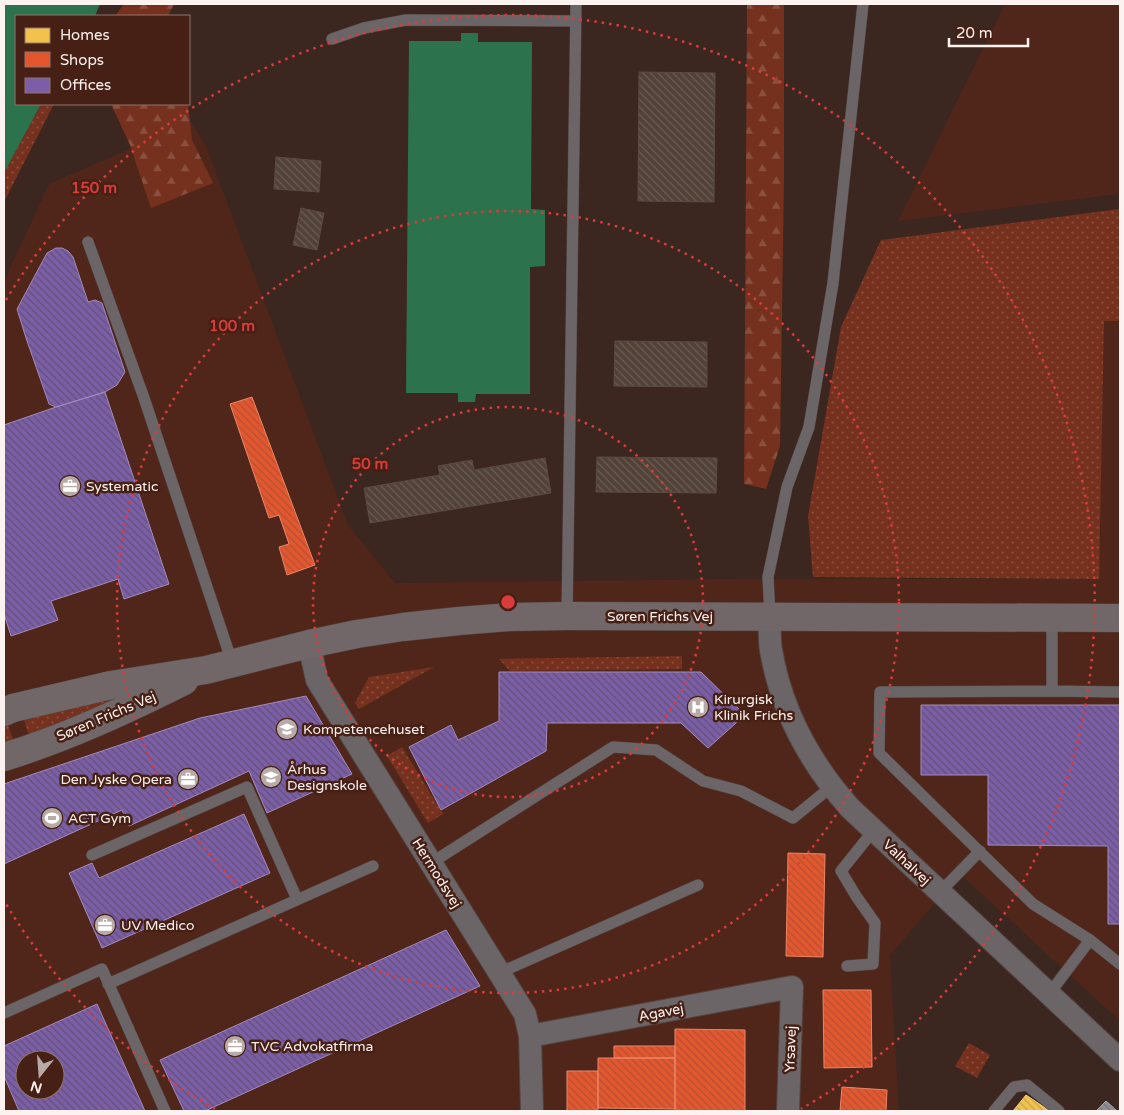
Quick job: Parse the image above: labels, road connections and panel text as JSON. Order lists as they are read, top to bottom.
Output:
{
  "streets": {
    "street": [
      "Søren Frichs Vej",
      "Valhalvej",
      "Hermodsvej",
      "Agavej",
      "Yrsavej"
    ]
  },
  "crossings": [
    ["Søren Frichs Vej", "Valhalvej"],
    ["Søren Frichs Vej", "Hermodsvej"],
    ["Hermodsvej", "Agavej"],
    ["Agavej", "Yrsavej"]
  ],
  "places": {
    "office": [
      "Systematic",
      "Den Jyske Opera",
      "UV Medico",
      "TVC Advokatfirma"
    ],
    "hospital": ["Kirurgisk Klinik Frichs"],
    "school or university": ["Kompetencehuset", "Århus Designskole"],
    "sports": ["ACT Gym"]
  },
  "legend": ["Homes", "Shops", "Offices"],
  "scale_bar": "20 m",
  "north": "bottom",
  "rings": ["150 m", "100 m", "50 m"]
}
